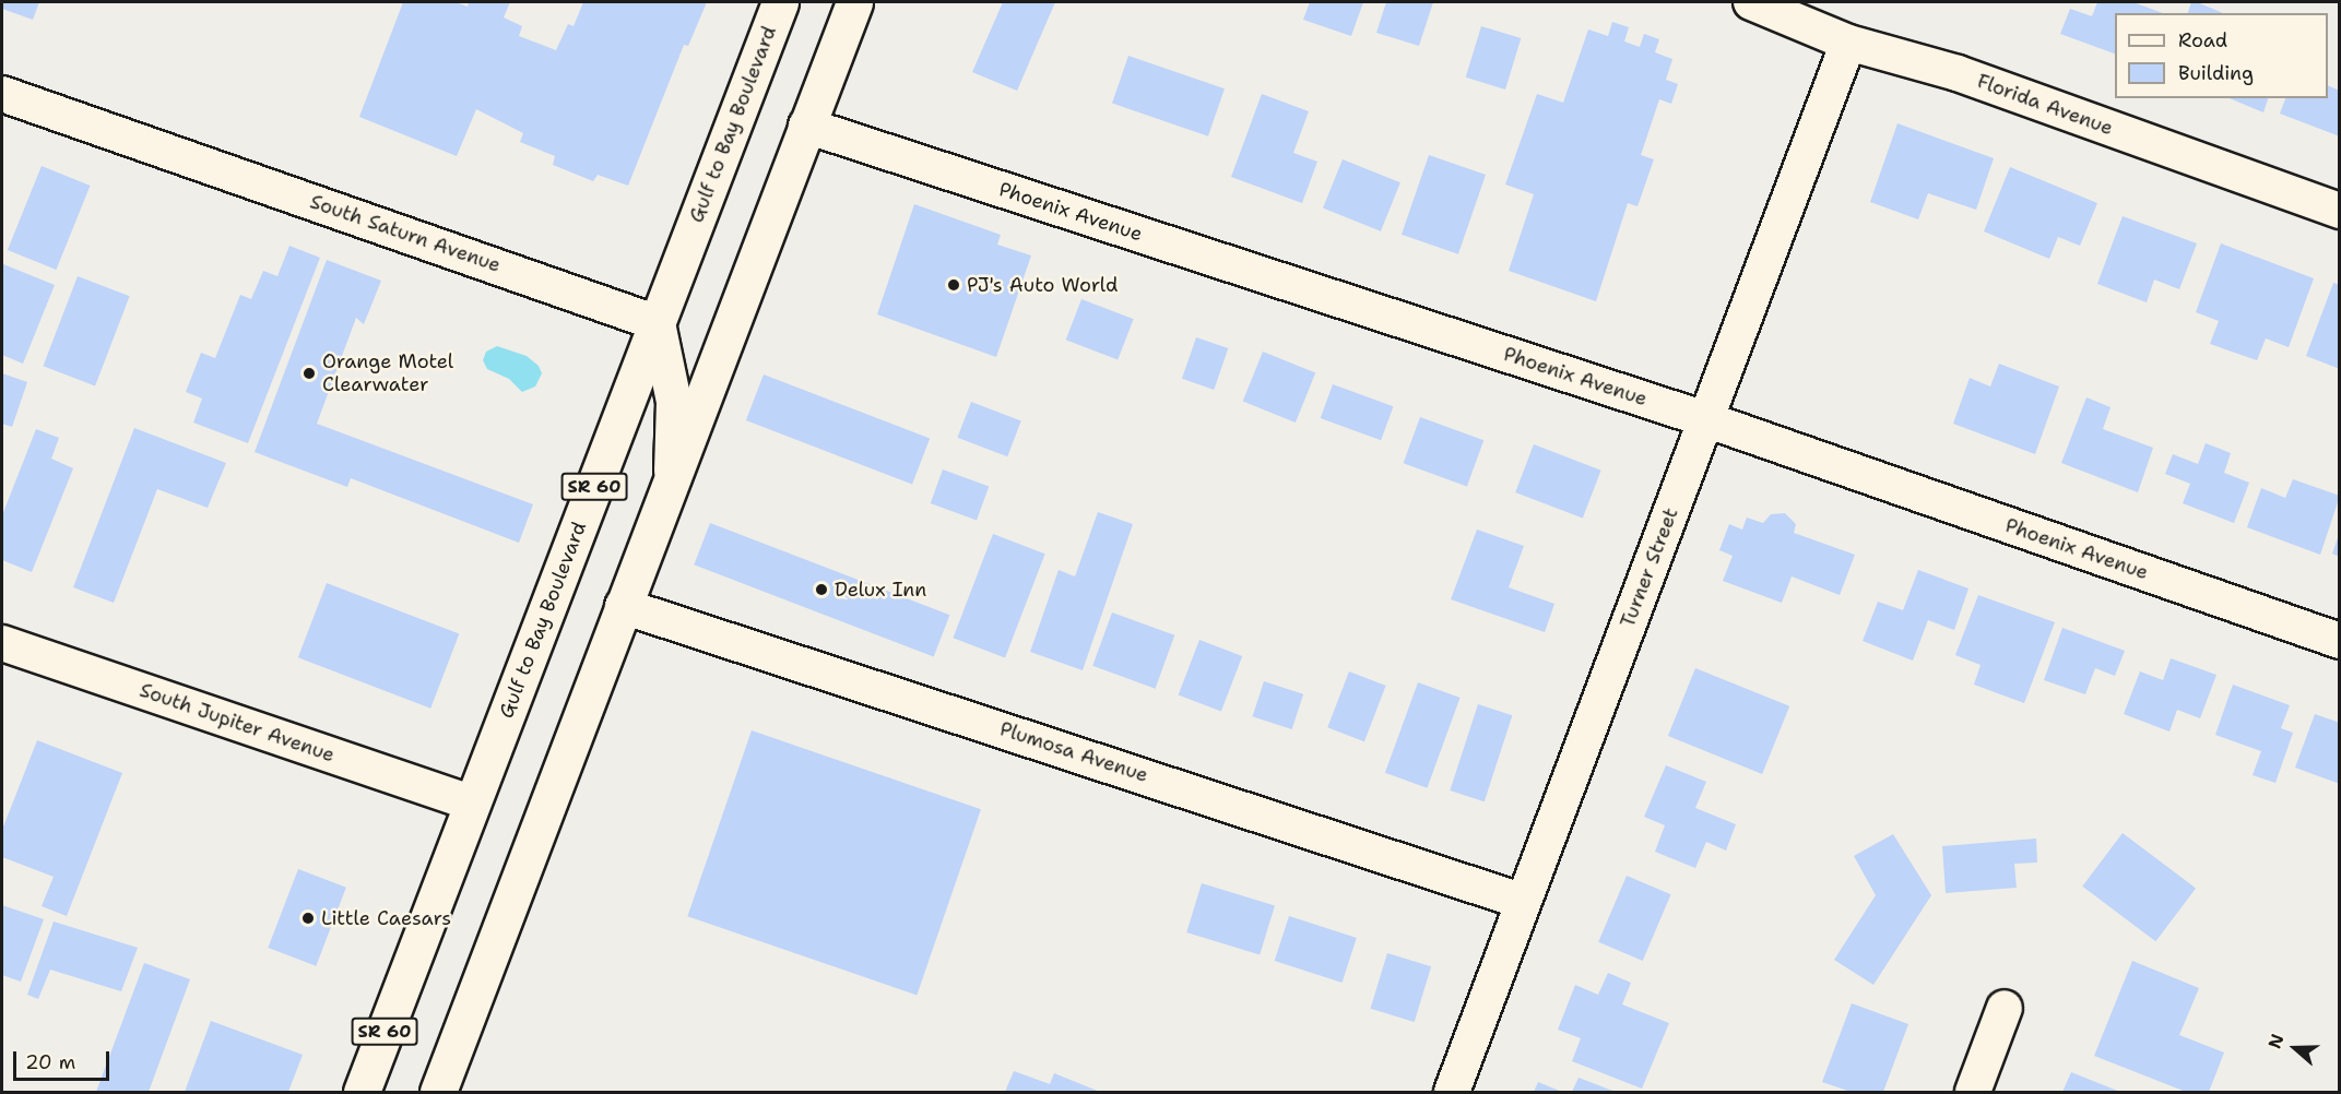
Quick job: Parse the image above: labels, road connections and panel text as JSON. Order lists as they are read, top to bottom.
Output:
{
  "streets": {
    "main road": ["Gulf to Bay Boulevard", "SR 60"],
    "street": [
      "Florida Avenue",
      "Phoenix Avenue",
      "South Saturn Avenue",
      "Turner Street",
      "South Jupiter Avenue",
      "Plumosa Avenue"
    ]
  },
  "crossings": [
    ["Florida Avenue", "Turner Street"],
    ["Gulf to Bay Boulevard", "South Saturn Avenue"],
    ["Gulf to Bay Boulevard", "South Jupiter Avenue"],
    ["Phoenix Avenue", "Turner Street"],
    ["Turner Street", "Plumosa Avenue"]
  ],
  "places": [
    "PJ's Auto World",
    "Orange Motel Clearwater",
    "Delux Inn",
    "Little Caesars"
  ],
  "legend": ["Road", "Building"],
  "scale_bar": "20 m",
  "north": "left"
}
